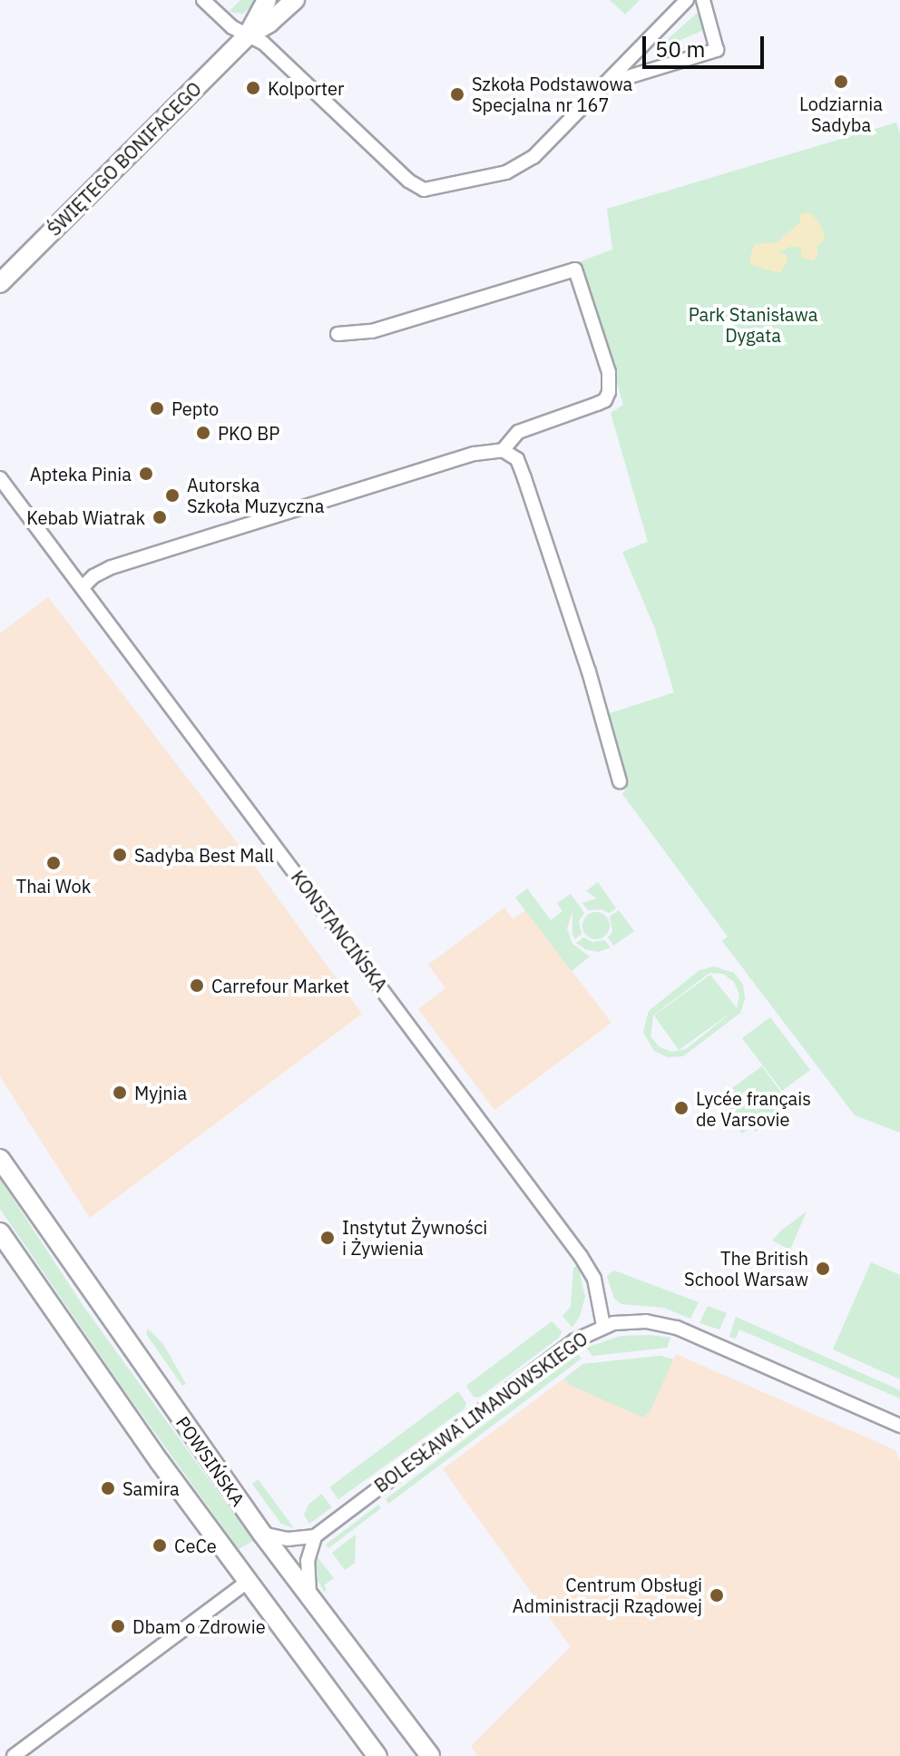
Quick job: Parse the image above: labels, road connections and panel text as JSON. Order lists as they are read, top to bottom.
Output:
{
  "streets": {
    "main road": ["ŚWIĘTEGO BONIFACEGO", "POWSIŃSKA"],
    "street": ["KONSTANCIŃSKA", "BOLESŁAWA LIMANOWSKIEGO"]
  },
  "crossings": [
    ["KONSTANCIŃSKA", "BOLESŁAWA LIMANOWSKIEGO"]
  ],
  "parks": ["Park Stanisława Dygata"],
  "places": [
    "Lodziarnia Sadyba",
    "Kolporter",
    "Szkoła Podstawowa Specjalna nr 167",
    "Pepto",
    "PKO BP",
    "Apteka Pinia",
    "Autorska Szkoła Muzyczna",
    "Kebab Wiatrak",
    "Sadyba Best Mall",
    "Thai Wok",
    "Carrefour Market",
    "Myjnia",
    "Lycée français de Varsovie",
    "Instytut Żywności i Żywienia",
    "The British School Warsaw",
    "Samira",
    "CeCe",
    "Centrum Obsługi Administracji Rządowej",
    "Dbam o Zdrowie"
  ],
  "scale_bar": "50 m"
}
